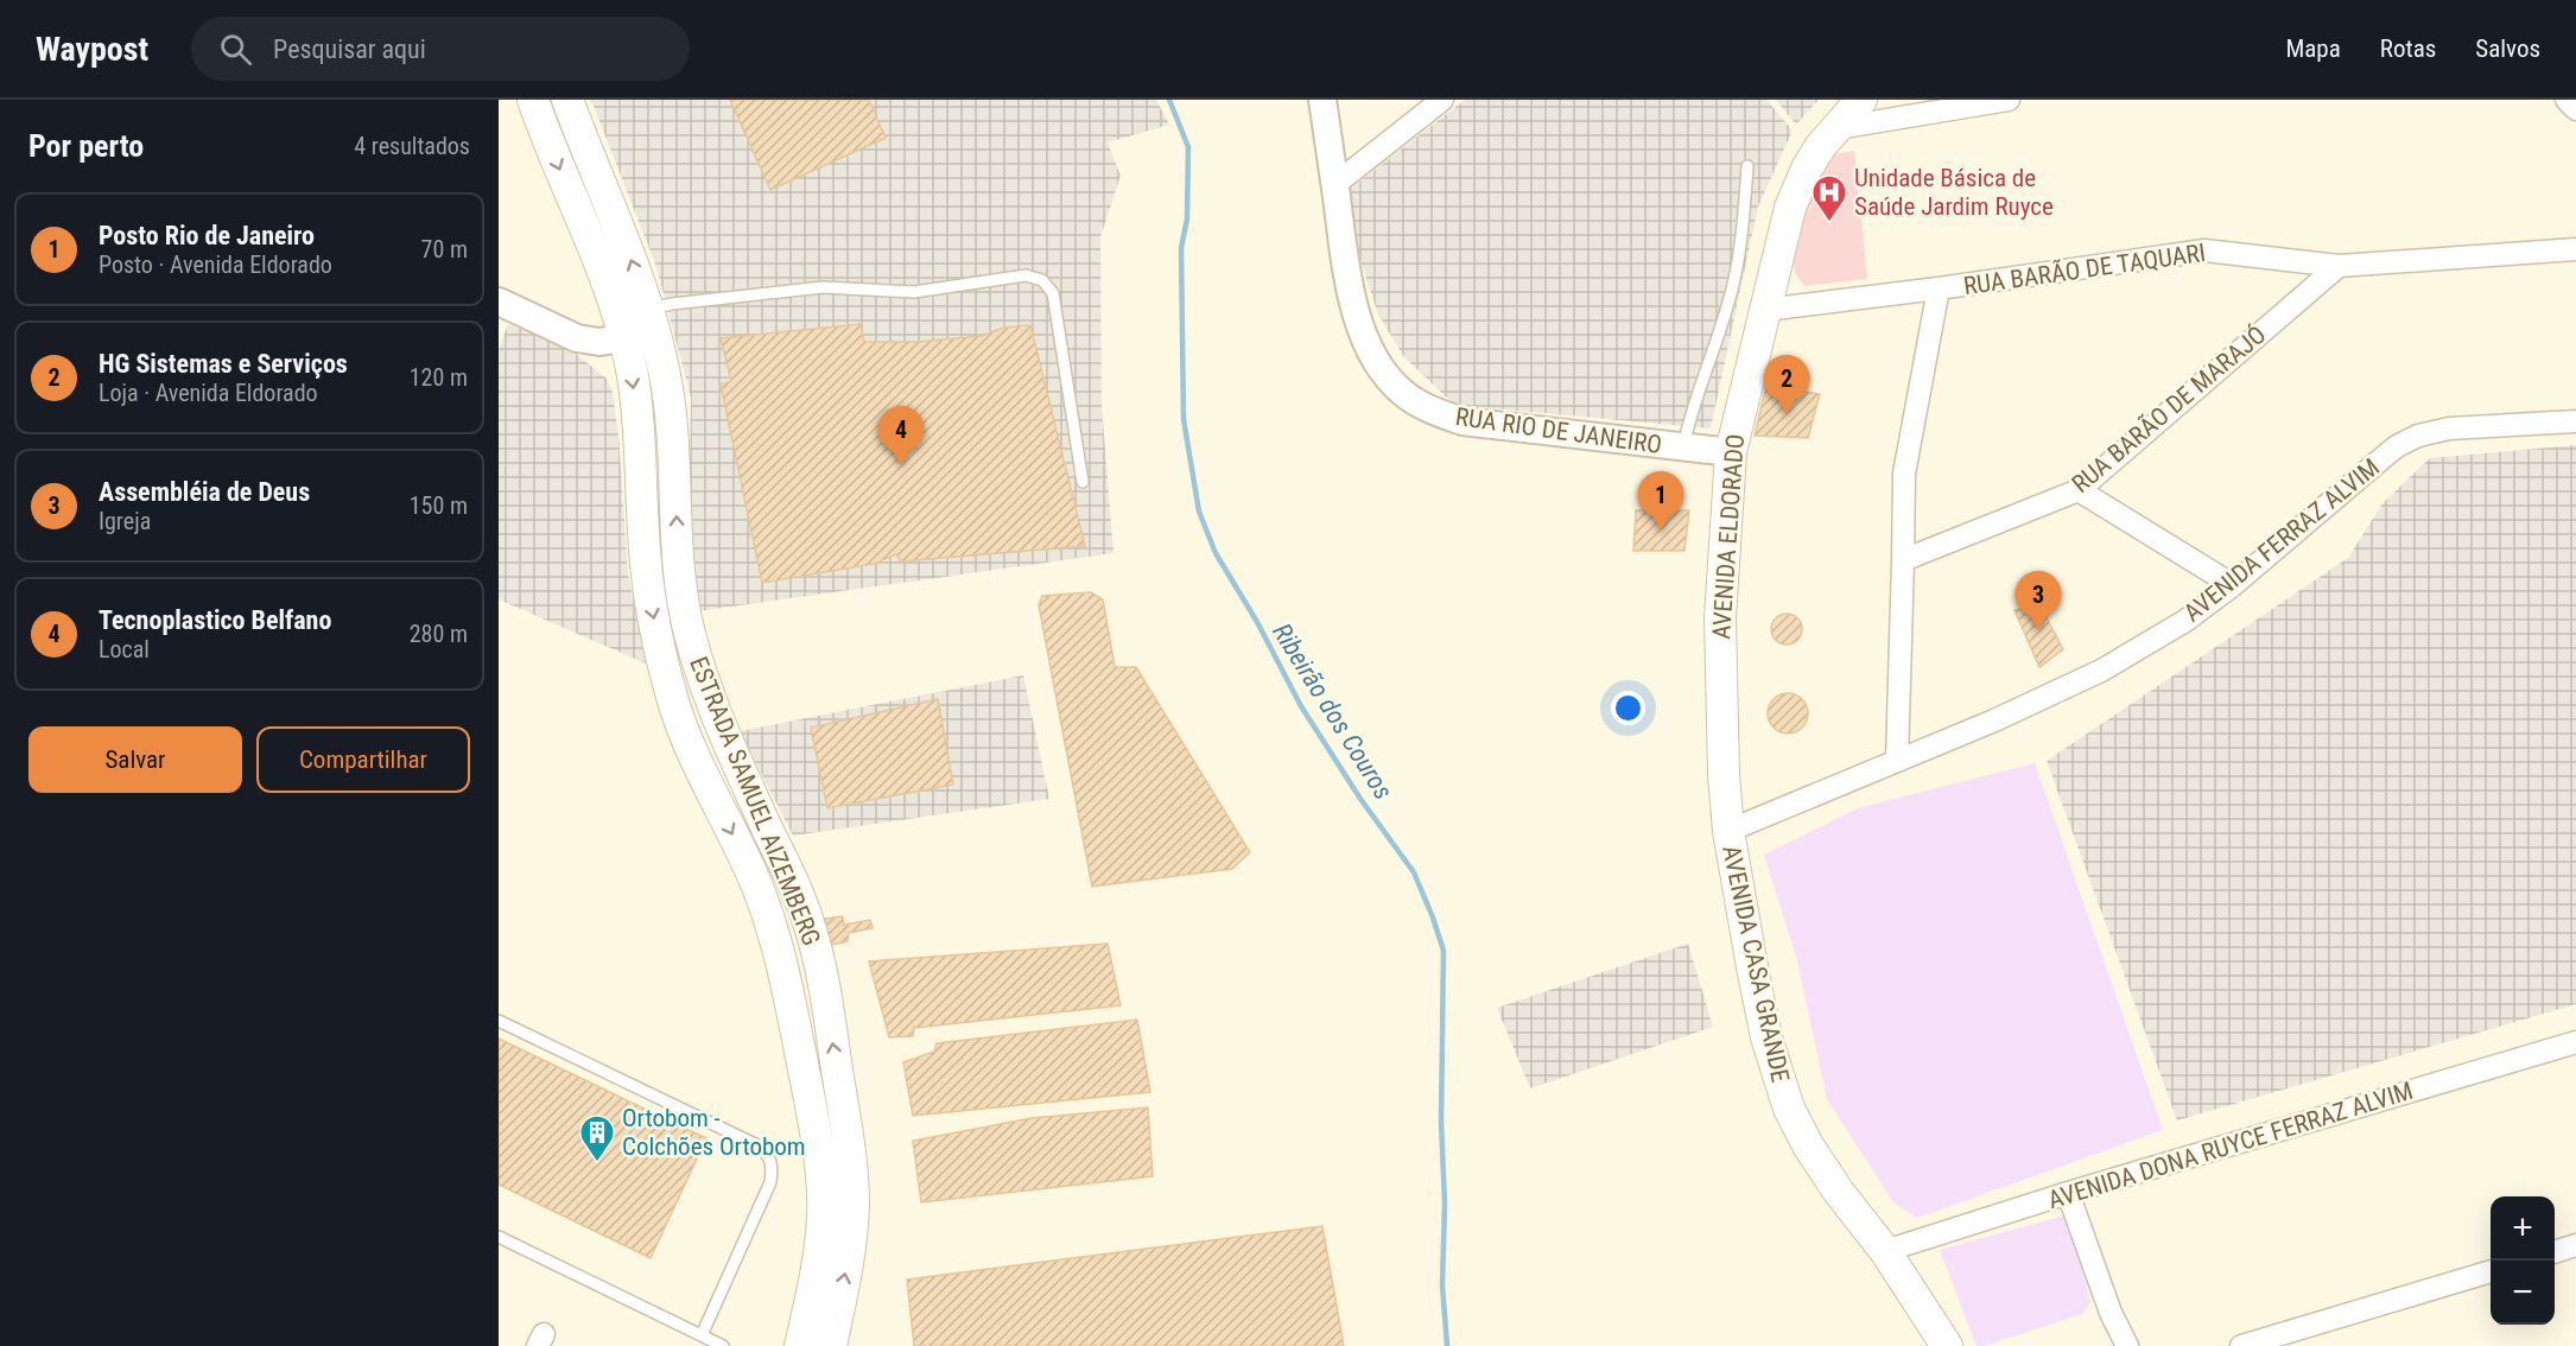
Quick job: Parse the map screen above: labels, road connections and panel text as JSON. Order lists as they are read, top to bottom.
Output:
{
  "streets": {
    "main road": ["AVENIDA ELDORADO", "ESTRADA SAMUEL AIZEMBERG", "AVENIDA CASA GRANDE"],
    "street": [
      "RUA BARÃO DE TAQUARI",
      "RUA BARÃO DE MARAJÓ",
      "RUA RIO DE JANEIRO",
      "AVENIDA FERRAZ ALVIM",
      "AVENIDA DONA RUYCE FERRAZ ALVIM"
    ]
  },
  "crossings": [
    ["RUA BARÃO DE TAQUARI", "RUA BARÃO DE MARAJÓ"],
    ["RUA BARÃO DE TAQUARI", "AVENIDA ELDORADO"],
    ["RUA RIO DE JANEIRO", "AVENIDA ELDORADO"],
    ["AVENIDA ELDORADO", "AVENIDA FERRAZ ALVIM"],
    ["AVENIDA ELDORADO", "AVENIDA CASA GRANDE"],
    ["AVENIDA FERRAZ ALVIM", "AVENIDA CASA GRANDE"],
    ["AVENIDA CASA GRANDE", "AVENIDA DONA RUYCE FERRAZ ALVIM"]
  ],
  "water": ["Ribeirão dos Couros"],
  "places": {
    "hospital": ["Unidade Básica de Saúde Jardim Ruyce"],
    "building": ["Ortobom - Colchões Ortobom"]
  },
  "page": {
    "header": "Waypost",
    "search": "Pesquisar aqui",
    "nav": ["Mapa", "Rotas", "Salvos"],
    "heading": ["Por perto", "4 resultados"],
    "list": [
      {
        "mark": "1",
        "name": "Posto Rio de Janeiro",
        "note": "Posto · Avenida Eldorado",
        "value": "70 m"
      },
      {
        "mark": "2",
        "name": "HG Sistemas e Serviços",
        "note": "Loja · Avenida Eldorado",
        "value": "120 m"
      },
      {
        "mark": "3",
        "name": "Assembléia de Deus",
        "note": "Igreja",
        "value": "150 m"
      },
      {
        "mark": "4",
        "name": "Tecnoplastico Belfano",
        "note": "Local",
        "value": "280 m"
      }
    ],
    "pins": [
      "2",
      "4",
      "1",
      "3"
    ],
    "buttons": ["Salvar", "Compartilhar"],
    "map_buttons": ["+", "−"]
  }
}
